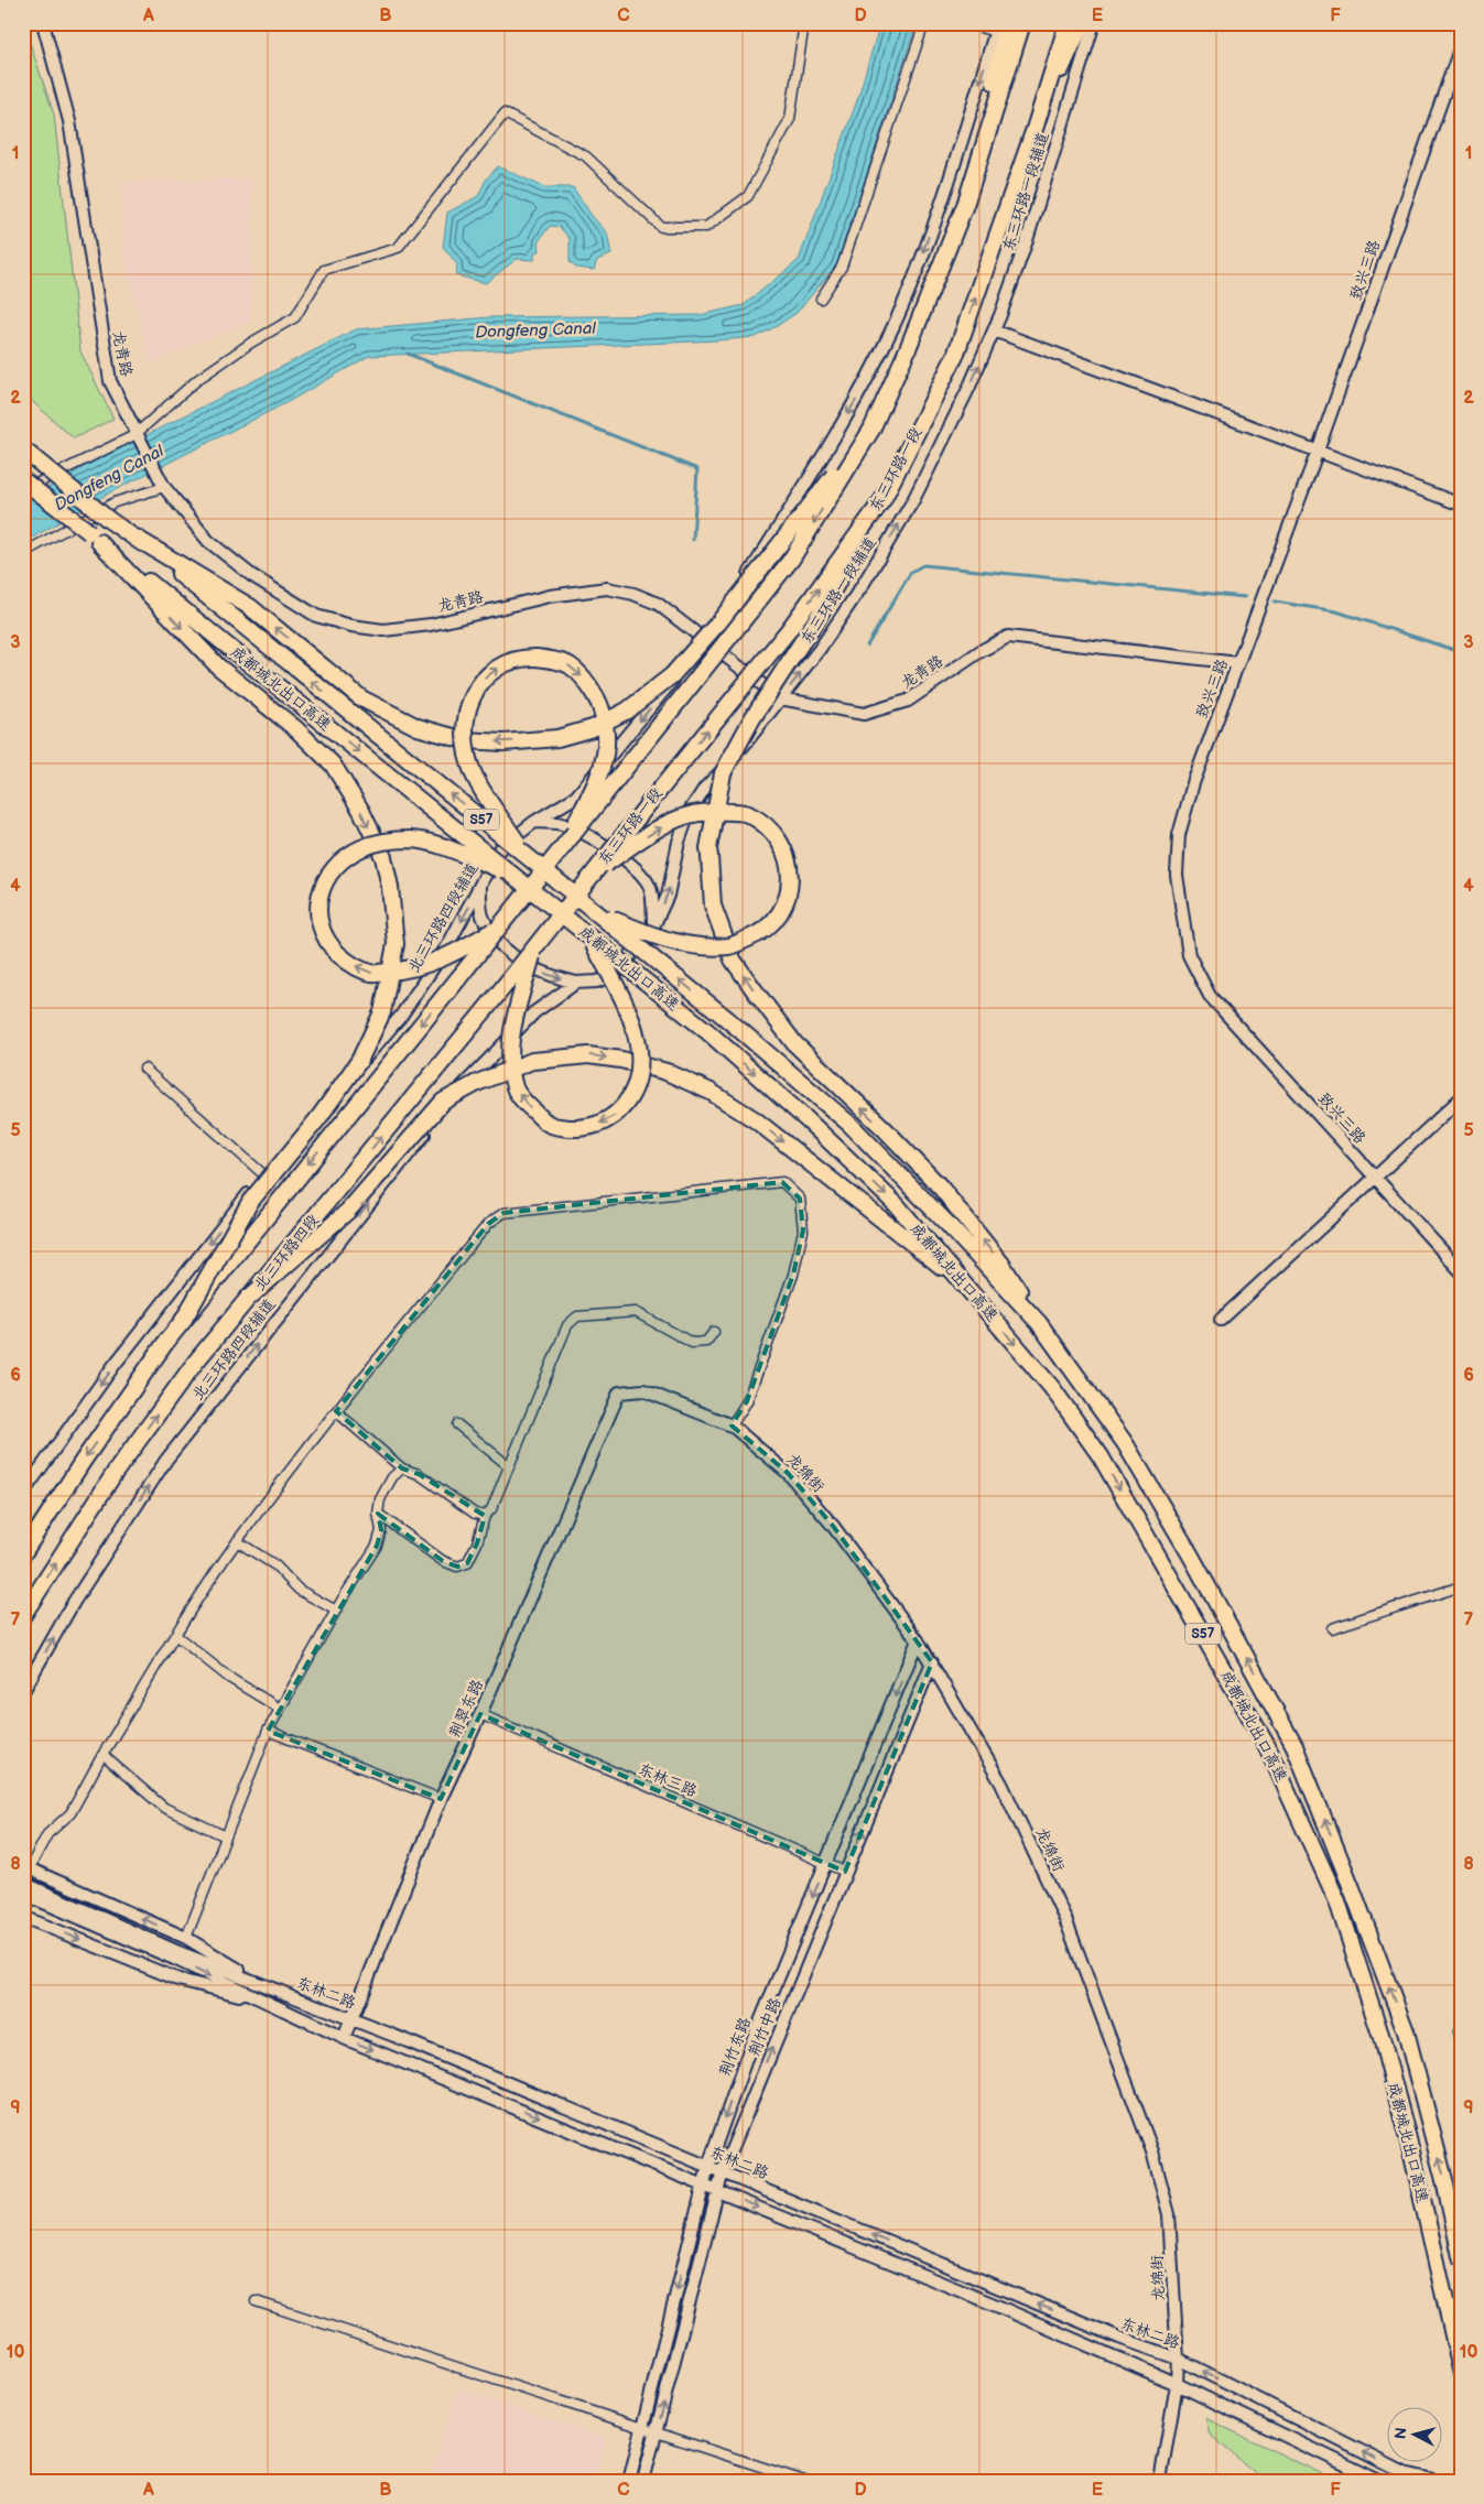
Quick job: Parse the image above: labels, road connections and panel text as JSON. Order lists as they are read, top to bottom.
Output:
{
  "streets": {
    "highway": [
      "东三环路一段",
      "成都城北出口高速",
      "S57",
      "北三环路四段"
    ],
    "main road": [
      "东三环路一段辅道",
      "致兴三路",
      "龙青路",
      "北三环路四段辅道",
      "龙绵街",
      "荆翠东路",
      "东林二路",
      "荆竹中路",
      "荆竹东路"
    ],
    "street": ["东林三路"]
  },
  "crossings": [
    ["东三环路一段辅道", "龙青路"],
    ["东三环路一段辅道", "北三环路四段辅道"],
    ["致兴三路", "龙青路"],
    ["东三环路一段", "北三环路四段"],
    ["龙绵街", "荆翠东路"],
    ["龙绵街", "东林二路"],
    ["龙绵街", "荆竹中路"],
    ["龙绵街", "荆竹东路"],
    ["荆翠东路", "东林三路"],
    ["荆翠东路", "东林二路"],
    ["东林三路", "荆竹中路"],
    ["东林三路", "荆竹东路"],
    ["东林二路", "荆竹中路"],
    ["东林二路", "荆竹东路"]
  ],
  "one_way": ["荆竹中路", "荆竹东路"],
  "water": ["Dongfeng Canal"],
  "north": "left",
  "grid": {
    "columns": [
      "A",
      "B",
      "C",
      "D",
      "E",
      "F"
    ],
    "rows": [
      "1",
      "2",
      "3",
      "4",
      "5",
      "6",
      "7",
      "8",
      "9",
      "10"
    ]
  }
}
